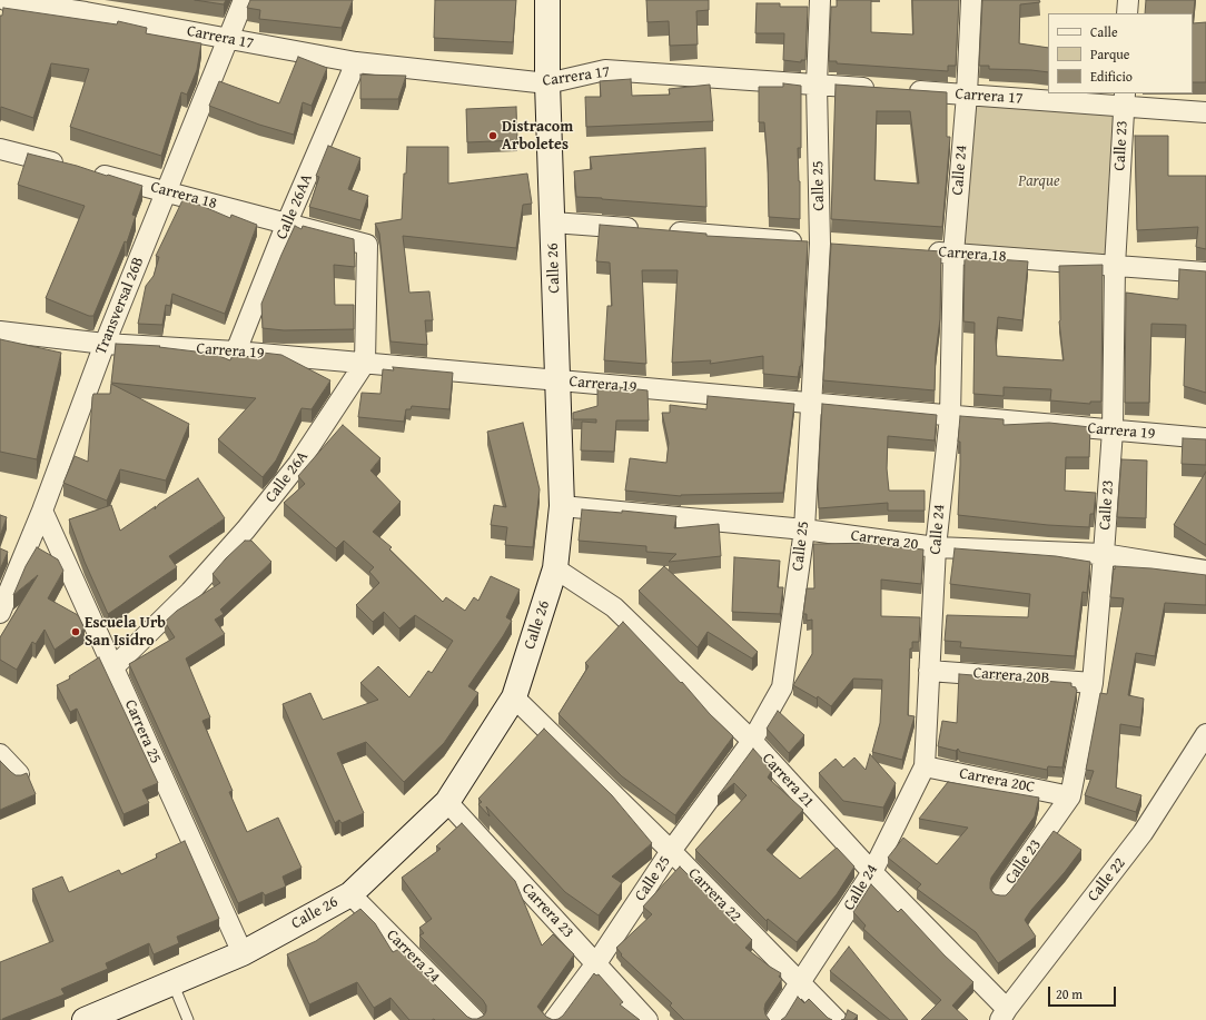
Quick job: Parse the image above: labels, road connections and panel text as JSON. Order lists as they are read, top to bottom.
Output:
{
  "streets": {
    "main road": ["Calle 26"],
    "street": [
      "Carrera 17",
      "Calle 23",
      "Calle 24",
      "Calle 25",
      "Carrera 18",
      "Calle 26AA",
      "Transversal 26B",
      "Carrera 19",
      "Calle 26A",
      "Carrera 20",
      "Carrera 20B",
      "Carrera 25",
      "Carrera 21",
      "Carrera 20C",
      "Calle 22",
      "Carrera 22",
      "Carrera 23",
      "Carrera 24"
    ]
  },
  "crossings": [
    ["Carrera 17", "Calle 23"],
    ["Carrera 17", "Calle 24"],
    ["Carrera 17", "Calle 25"],
    ["Carrera 17", "Calle 26AA"],
    ["Carrera 17", "Calle 26"],
    ["Carrera 17", "Transversal 26B"],
    ["Calle 23", "Carrera 18"],
    ["Calle 23", "Carrera 19"],
    ["Calle 23", "Carrera 20"],
    ["Calle 23", "Carrera 20B"],
    ["Calle 23", "Carrera 20C"],
    ["Calle 24", "Carrera 18"],
    ["Calle 24", "Carrera 19"],
    ["Calle 24", "Carrera 20"],
    ["Calle 24", "Carrera 20B"],
    ["Calle 24", "Carrera 21"],
    ["Calle 24", "Carrera 20C"],
    ["Calle 24", "Carrera 22"],
    ["Calle 25", "Carrera 19"],
    ["Calle 25", "Carrera 20"],
    ["Calle 25", "Carrera 21"],
    ["Calle 25", "Carrera 22"],
    ["Calle 25", "Carrera 23"],
    ["Carrera 18", "Calle 26AA"],
    ["Carrera 18", "Transversal 26B"],
    ["Carrera 18", "Carrera 19"],
    ["Carrera 18", "Calle 26A"],
    ["Calle 26AA", "Carrera 19"],
    ["Calle 26", "Carrera 19"],
    ["Calle 26", "Carrera 20"],
    ["Calle 26", "Carrera 25"],
    ["Calle 26", "Carrera 21"],
    ["Calle 26", "Carrera 22"],
    ["Calle 26", "Carrera 23"],
    ["Calle 26", "Carrera 24"],
    ["Transversal 26B", "Carrera 19"],
    ["Transversal 26B", "Carrera 25"],
    ["Carrera 19", "Calle 26A"],
    ["Calle 26A", "Carrera 25"],
    ["Carrera 21", "Calle 22"]
  ],
  "parks": ["Parque"],
  "places": ["Distracom Arboletes", "Escuela Urb San Isidro"],
  "legend": ["Calle", "Parque", "Edificio"],
  "scale_bar": "20 m"
}
